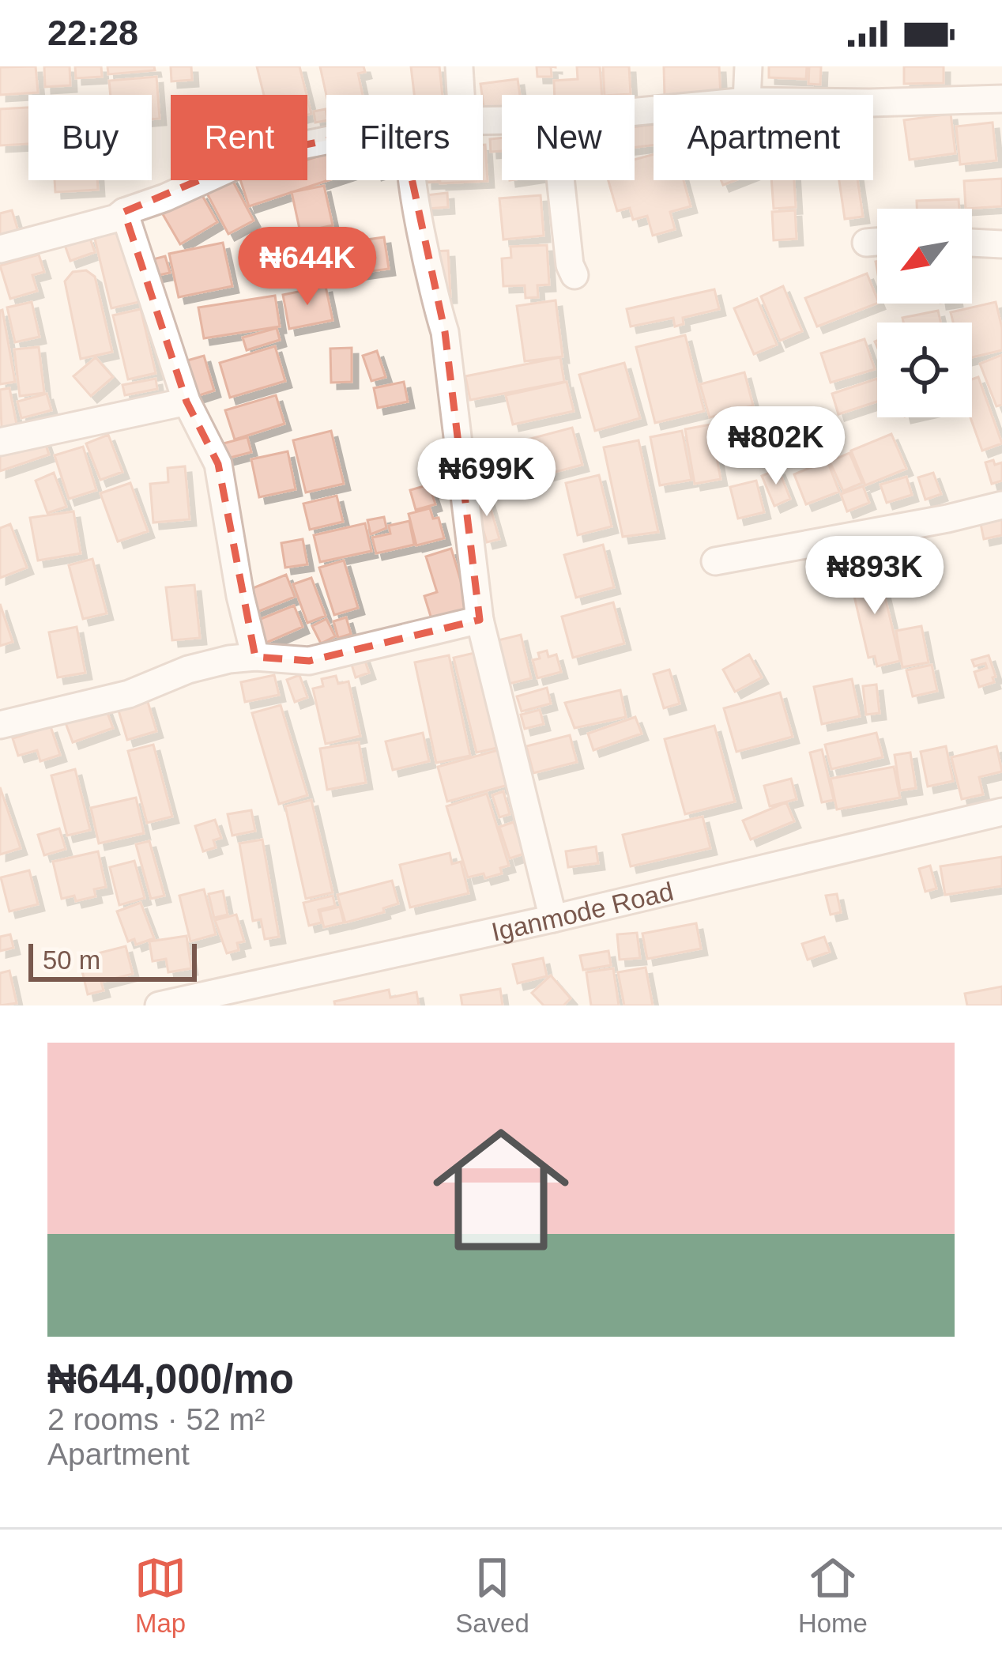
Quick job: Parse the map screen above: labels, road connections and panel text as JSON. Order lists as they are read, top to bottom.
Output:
{
  "streets": {
    "street": ["Iganmode Road"]
  },
  "scale_bar": "50 m",
  "north": "bottom left",
  "page": {
    "status": "22:28",
    "chip": [
      "Buy",
      "Rent",
      "Filters",
      "New",
      "Apartment"
    ],
    "price": [
      "₦644K",
      "₦802K",
      "₦699K",
      "₦893K"
    ],
    "scale": "50 m",
    "list": [
      {
        "name": "₦644,000/mo",
        "note": "2 rooms · 52 m² · Apartment"
      }
    ],
    "tabs": ["Map", "Saved", "Home"]
  }
}
